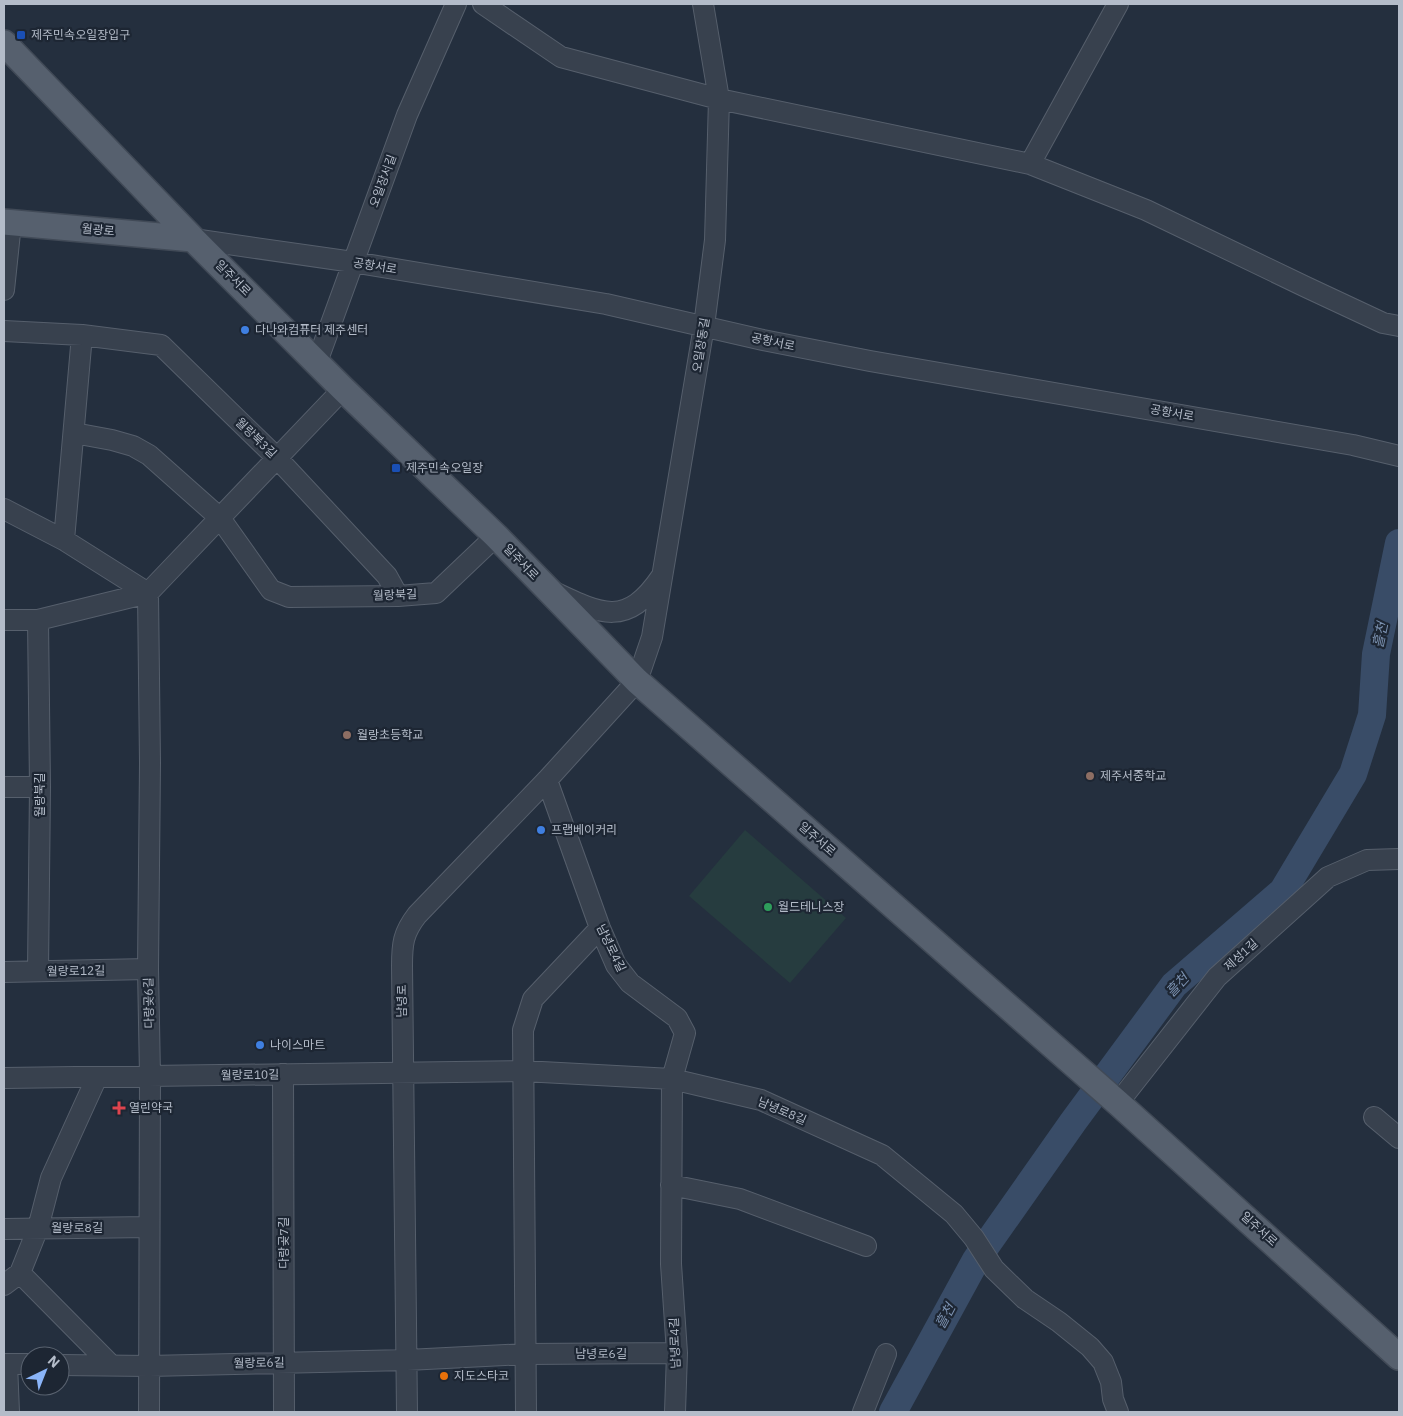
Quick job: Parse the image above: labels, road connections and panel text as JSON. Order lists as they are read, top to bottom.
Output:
{
  "streets": {
    "main road": ["월광로", "일주서로"],
    "street": [
      "오일장서길",
      "공항서로",
      "오일장동길",
      "월랑북3길",
      "월랑북길",
      "남녕로4길",
      "제성1길",
      "월랑로12길",
      "남녕로",
      "다랑곶6길",
      "월랑로10길",
      "남녕로8길",
      "월랑로8길",
      "다랑곶7길",
      "남녕로6길",
      "월랑로6길"
    ]
  },
  "crossings": [
    ["오일장서길", "공항서로"],
    ["오일장서길", "일주서로"],
    ["월광로", "공항서로"],
    ["월광로", "일주서로"],
    ["공항서로", "일주서로"],
    ["공항서로", "오일장동길"],
    ["일주서로", "오일장동길"],
    ["일주서로", "월랑북길"],
    ["일주서로", "제성1길"],
    ["일주서로", "남녕로"],
    ["오일장동길", "남녕로"],
    ["월랑북3길", "월랑북길"],
    ["월랑북길", "월랑로12길"],
    ["남녕로4길", "남녕로"],
    ["남녕로4길", "남녕로8길"],
    ["남녕로4길", "남녕로6길"],
    ["월랑로12길", "다랑곶6길"],
    ["남녕로", "월랑로10길"],
    ["남녕로", "남녕로8길"],
    ["남녕로", "남녕로6길"],
    ["남녕로", "월랑로6길"],
    ["다랑곶6길", "월랑로10길"],
    ["다랑곶6길", "월랑로8길"],
    ["다랑곶6길", "월랑로6길"],
    ["월랑로10길", "남녕로8길"],
    ["월랑로10길", "다랑곶7길"],
    ["다랑곶7길", "월랑로6길"],
    ["남녕로6길", "월랑로6길"]
  ],
  "water": ["흘천"],
  "places": {
    "transit": ["제주민속오일장입구", "제주민속오일장"],
    "other": [
      "다나와컴퓨터 제주센터",
      "월랑초등학교",
      "제주서중학교",
      "프랩베이커리",
      "월드테니스장",
      "나이스마트",
      "지도스타코"
    ],
    "health": ["열린약국"]
  },
  "north": "top right"
}
